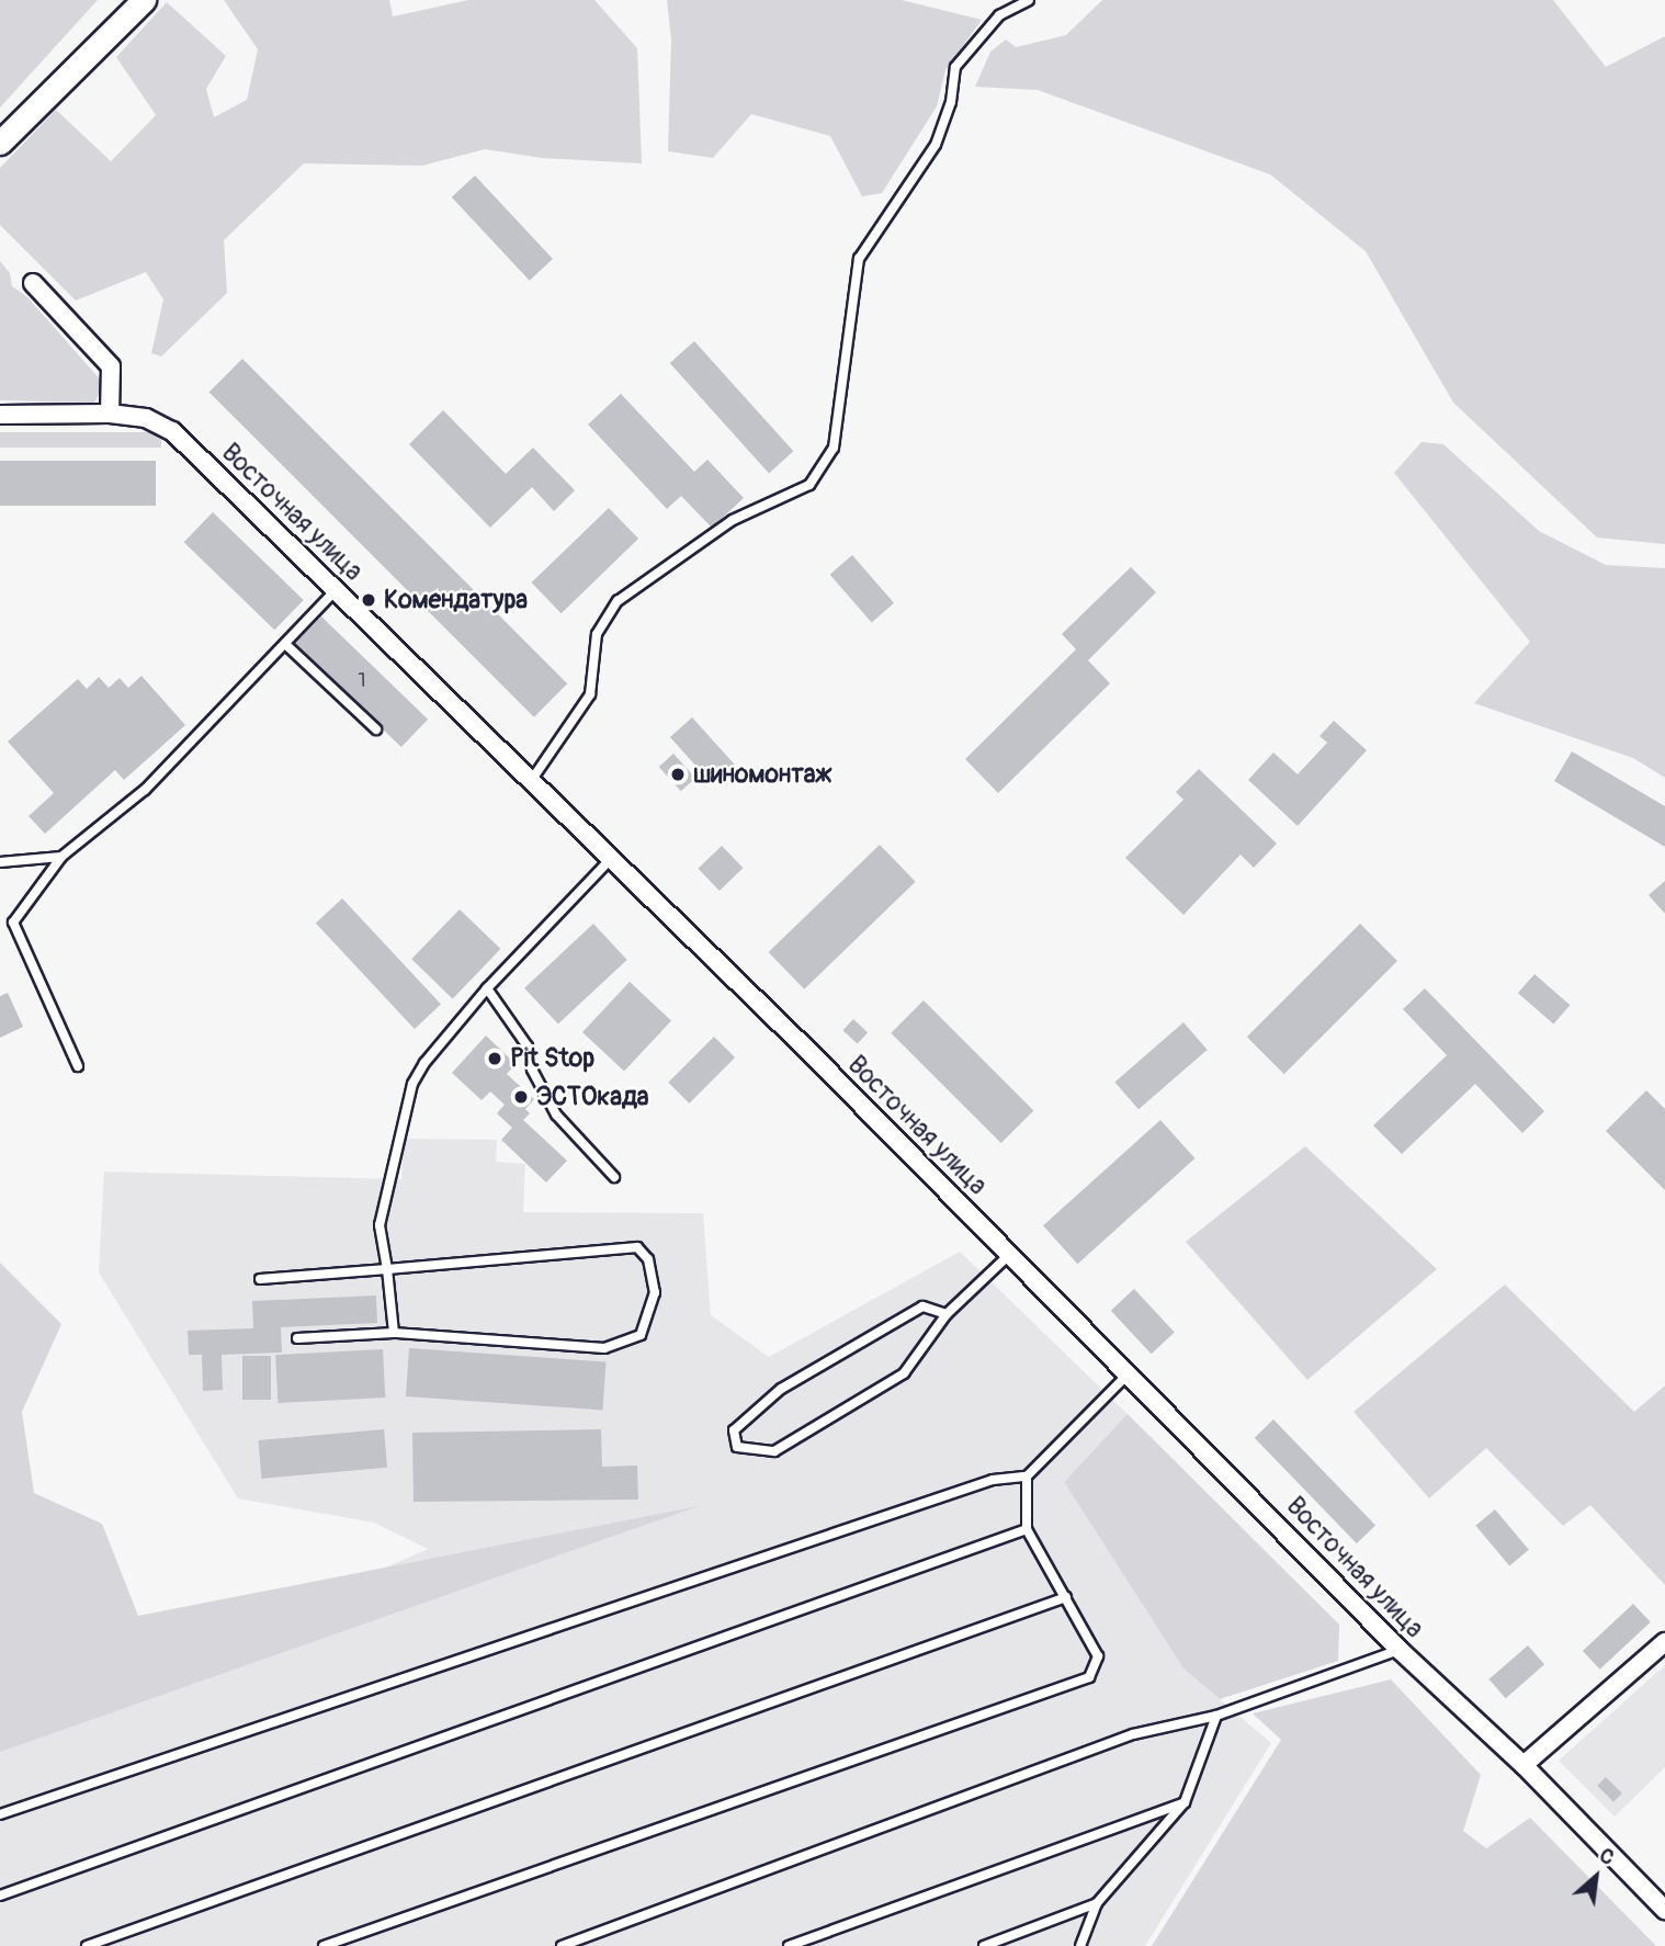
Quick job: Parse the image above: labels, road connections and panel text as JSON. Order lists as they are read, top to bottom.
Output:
{
  "streets": {
    "street": ["Восточная улица"]
  },
  "places": [
    "Комендатура",
    "шиномонтаж",
    "Pit Stop",
    "ЭСТОкада"
  ],
  "house_numbers": ["1"],
  "north": "top right"
}
